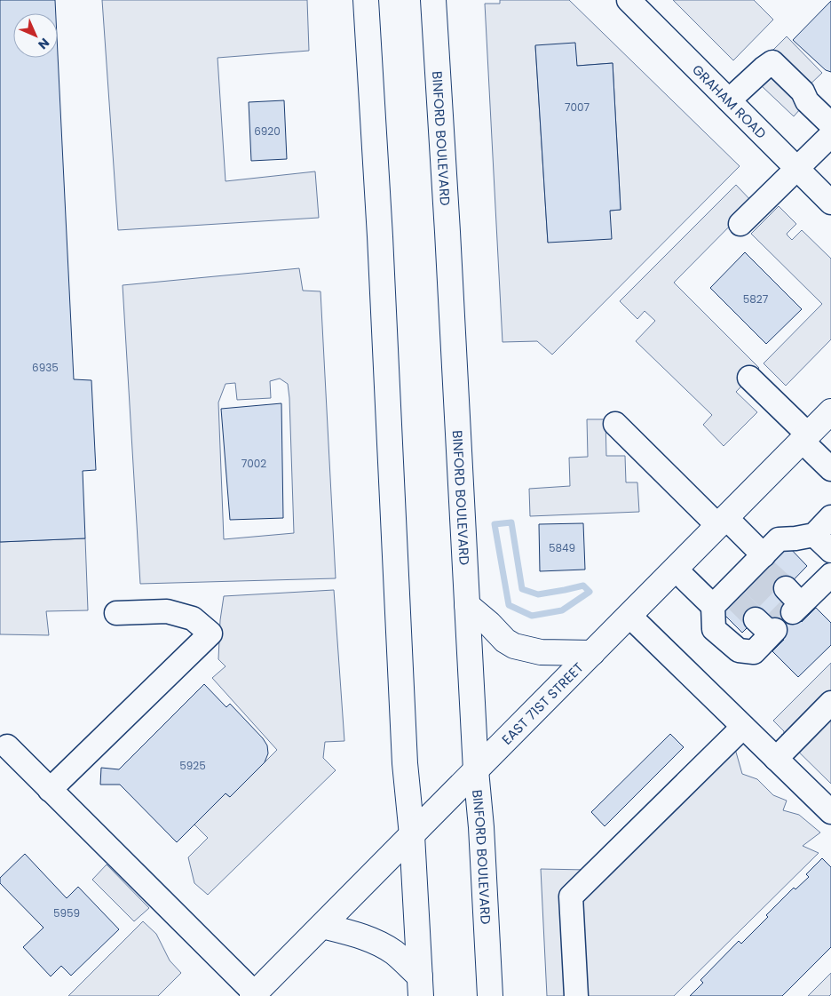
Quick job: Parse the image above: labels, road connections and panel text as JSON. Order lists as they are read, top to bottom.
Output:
{
  "streets": {
    "main road": ["BINFORD BOULEVARD", "EAST 71ST STREET"],
    "street": ["GRAHAM ROAD"]
  },
  "crossings": [
    ["BINFORD BOULEVARD", "EAST 71ST STREET"]
  ],
  "house_numbers": [
    "7007",
    "6920",
    "5827",
    "6935",
    "7002",
    "5849",
    "5925",
    "5959"
  ],
  "north": "bottom right"
}
